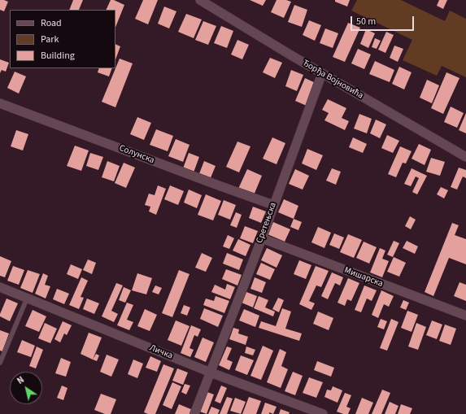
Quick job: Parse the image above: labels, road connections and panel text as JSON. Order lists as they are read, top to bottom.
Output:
{
  "streets": {
    "street": [
      "Ђорђа Војновића",
      "Солунска",
      "Сретењска",
      "Мишарска",
      "Личка"
    ]
  },
  "crossings": [
    ["Ђорђа Војновића", "Сретењска"],
    ["Солунска", "Сретењска"],
    ["Сретењска", "Мишарска"],
    ["Сретењска", "Личка"]
  ],
  "legend": ["Road", "Park", "Building"],
  "scale_bar": "50 m",
  "north": "top left"
}
